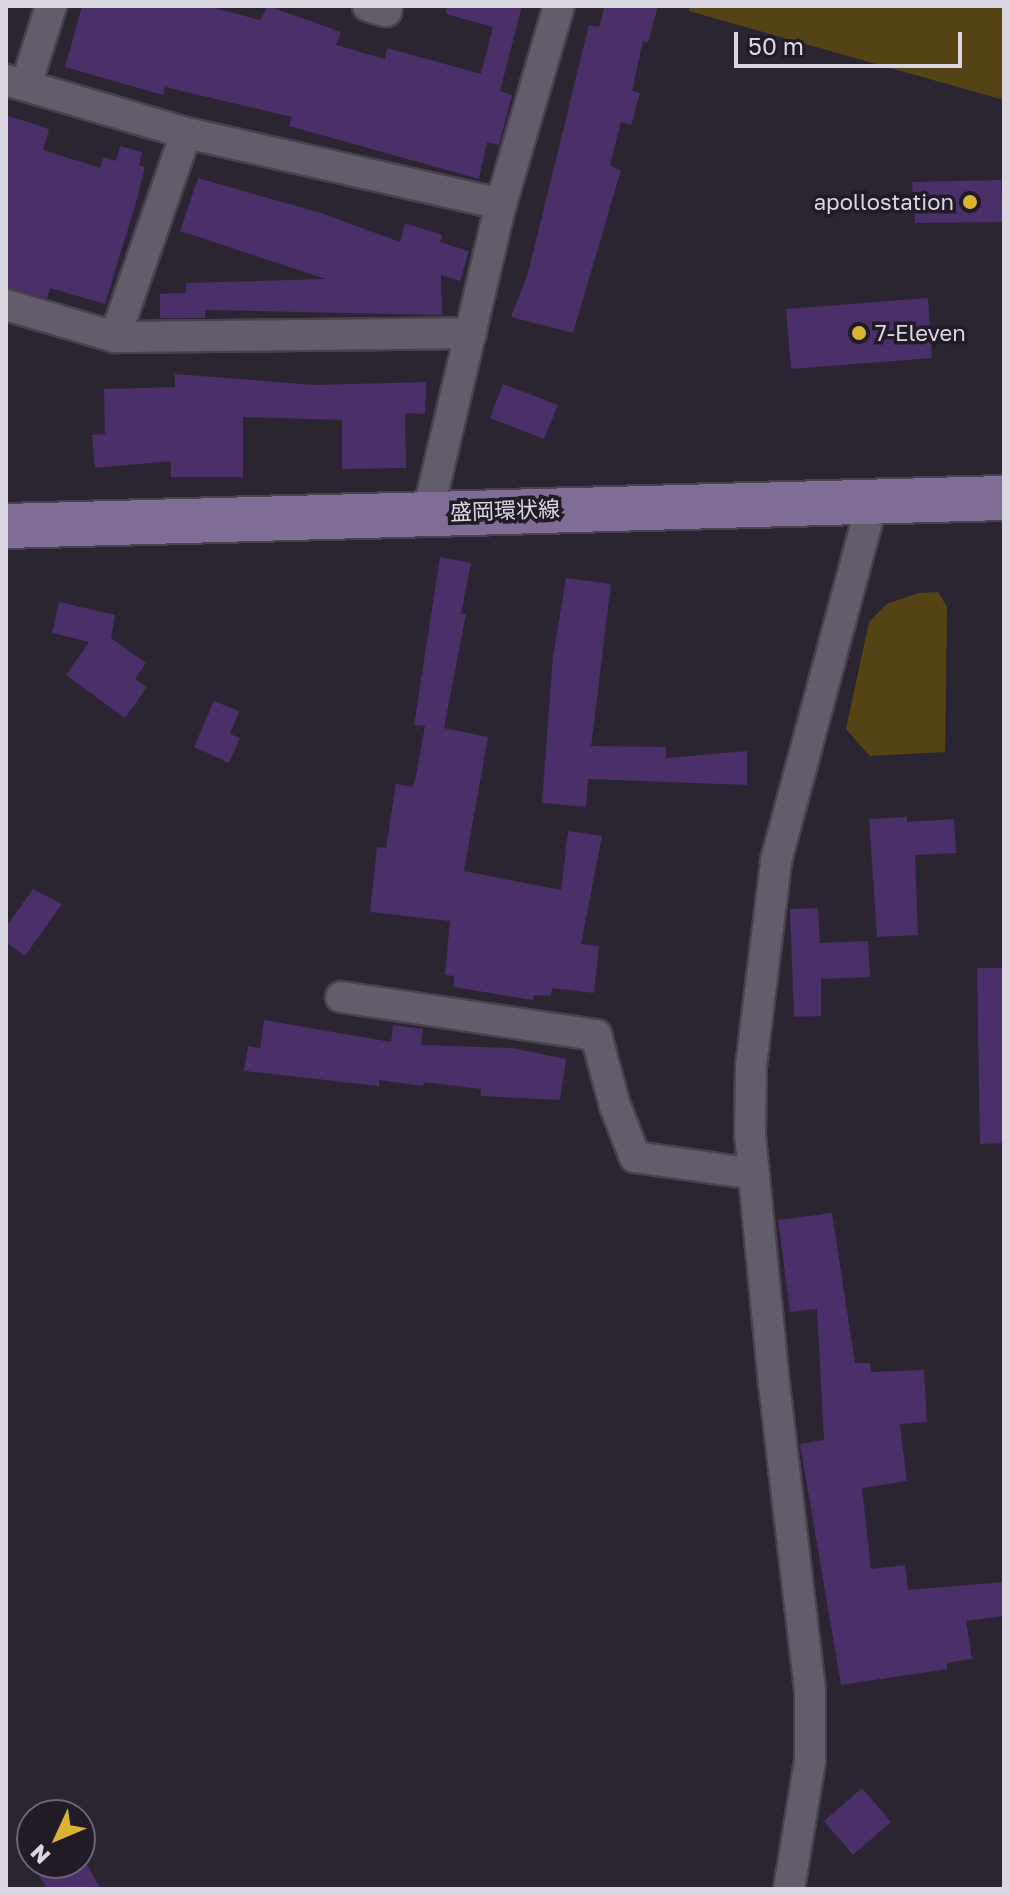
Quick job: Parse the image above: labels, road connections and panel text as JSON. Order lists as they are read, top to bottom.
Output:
{
  "streets": {
    "main road": ["盛岡環状線"]
  },
  "places": ["apollostation", "7-Eleven"],
  "scale_bar": "50 m",
  "north": "bottom left"
}
